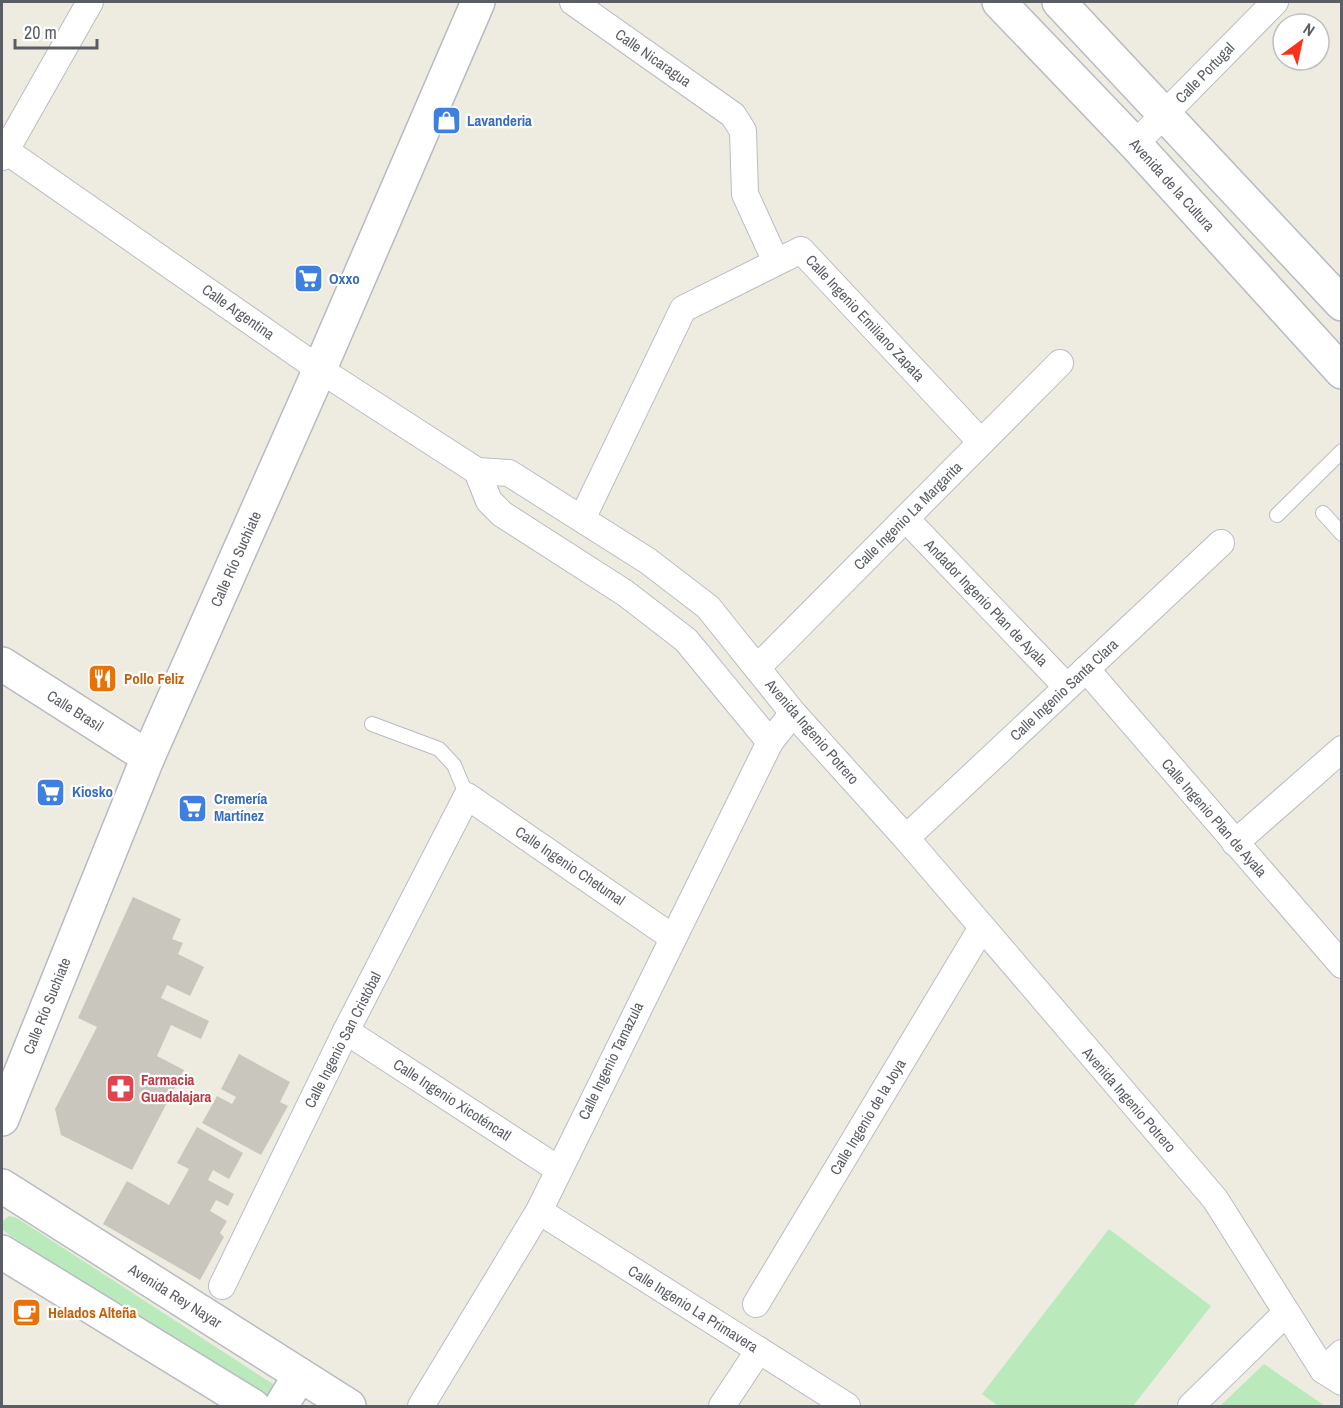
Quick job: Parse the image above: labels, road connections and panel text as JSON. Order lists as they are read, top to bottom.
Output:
{
  "streets": {
    "main road": [
      "Avenida de la Cultura",
      "Calle Río Suchiate",
      "Calle Brasil",
      "Avenida Rey Nayar"
    ],
    "street": [
      "Calle Nicaragua",
      "Calle Portugal",
      "Calle Argentina",
      "Calle Ingenio Emiliano Zapata",
      "Calle Ingenio La Margarita",
      "Andador Ingenio Plan de Ayala",
      "Calle Ingenio Santa Clara",
      "Avenida Ingenio Potrero",
      "Calle Ingenio Plan de Ayala",
      "Calle Ingenio Chetumal",
      "Calle Ingenio San Cristóbal",
      "Calle Ingenio Tamazula",
      "Calle Ingenio Xicoténcatl",
      "Calle Ingenio de la Joya",
      "Calle Ingenio La Primavera"
    ]
  },
  "crossings": [
    ["Calle Nicaragua", "Calle Ingenio Emiliano Zapata"],
    ["Calle Portugal", "Avenida de la Cultura"],
    ["Calle Argentina", "Calle Río Suchiate"],
    ["Calle Argentina", "Avenida Ingenio Potrero"],
    ["Calle Ingenio Emiliano Zapata", "Calle Ingenio La Margarita"],
    ["Calle Ingenio Emiliano Zapata", "Avenida Ingenio Potrero"],
    ["Calle Ingenio La Margarita", "Andador Ingenio Plan de Ayala"],
    ["Calle Ingenio La Margarita", "Avenida Ingenio Potrero"],
    ["Calle Río Suchiate", "Calle Brasil"],
    ["Andador Ingenio Plan de Ayala", "Calle Ingenio Santa Clara"],
    ["Calle Ingenio Santa Clara", "Avenida Ingenio Potrero"],
    ["Calle Ingenio Santa Clara", "Calle Ingenio Plan de Ayala"],
    ["Avenida Ingenio Potrero", "Calle Ingenio Tamazula"],
    ["Avenida Ingenio Potrero", "Calle Ingenio de la Joya"],
    ["Calle Ingenio Chetumal", "Calle Ingenio San Cristóbal"],
    ["Calle Ingenio Chetumal", "Calle Ingenio Tamazula"],
    ["Calle Ingenio San Cristóbal", "Calle Ingenio Xicoténcatl"],
    ["Calle Ingenio Tamazula", "Calle Ingenio Xicoténcatl"],
    ["Calle Ingenio Tamazula", "Calle Ingenio La Primavera"]
  ],
  "places": {
    "shop": ["Lavanderia"],
    "supermarket": ["Oxxo", "Kiosko", "Cremería Martínez"],
    "restaurant": ["Pollo Feliz"],
    "pharmacy": ["Farmacia Guadalajara"],
    "cafe": ["Helados Alteña"]
  },
  "scale_bar": "20 m",
  "north": "top right"
}
